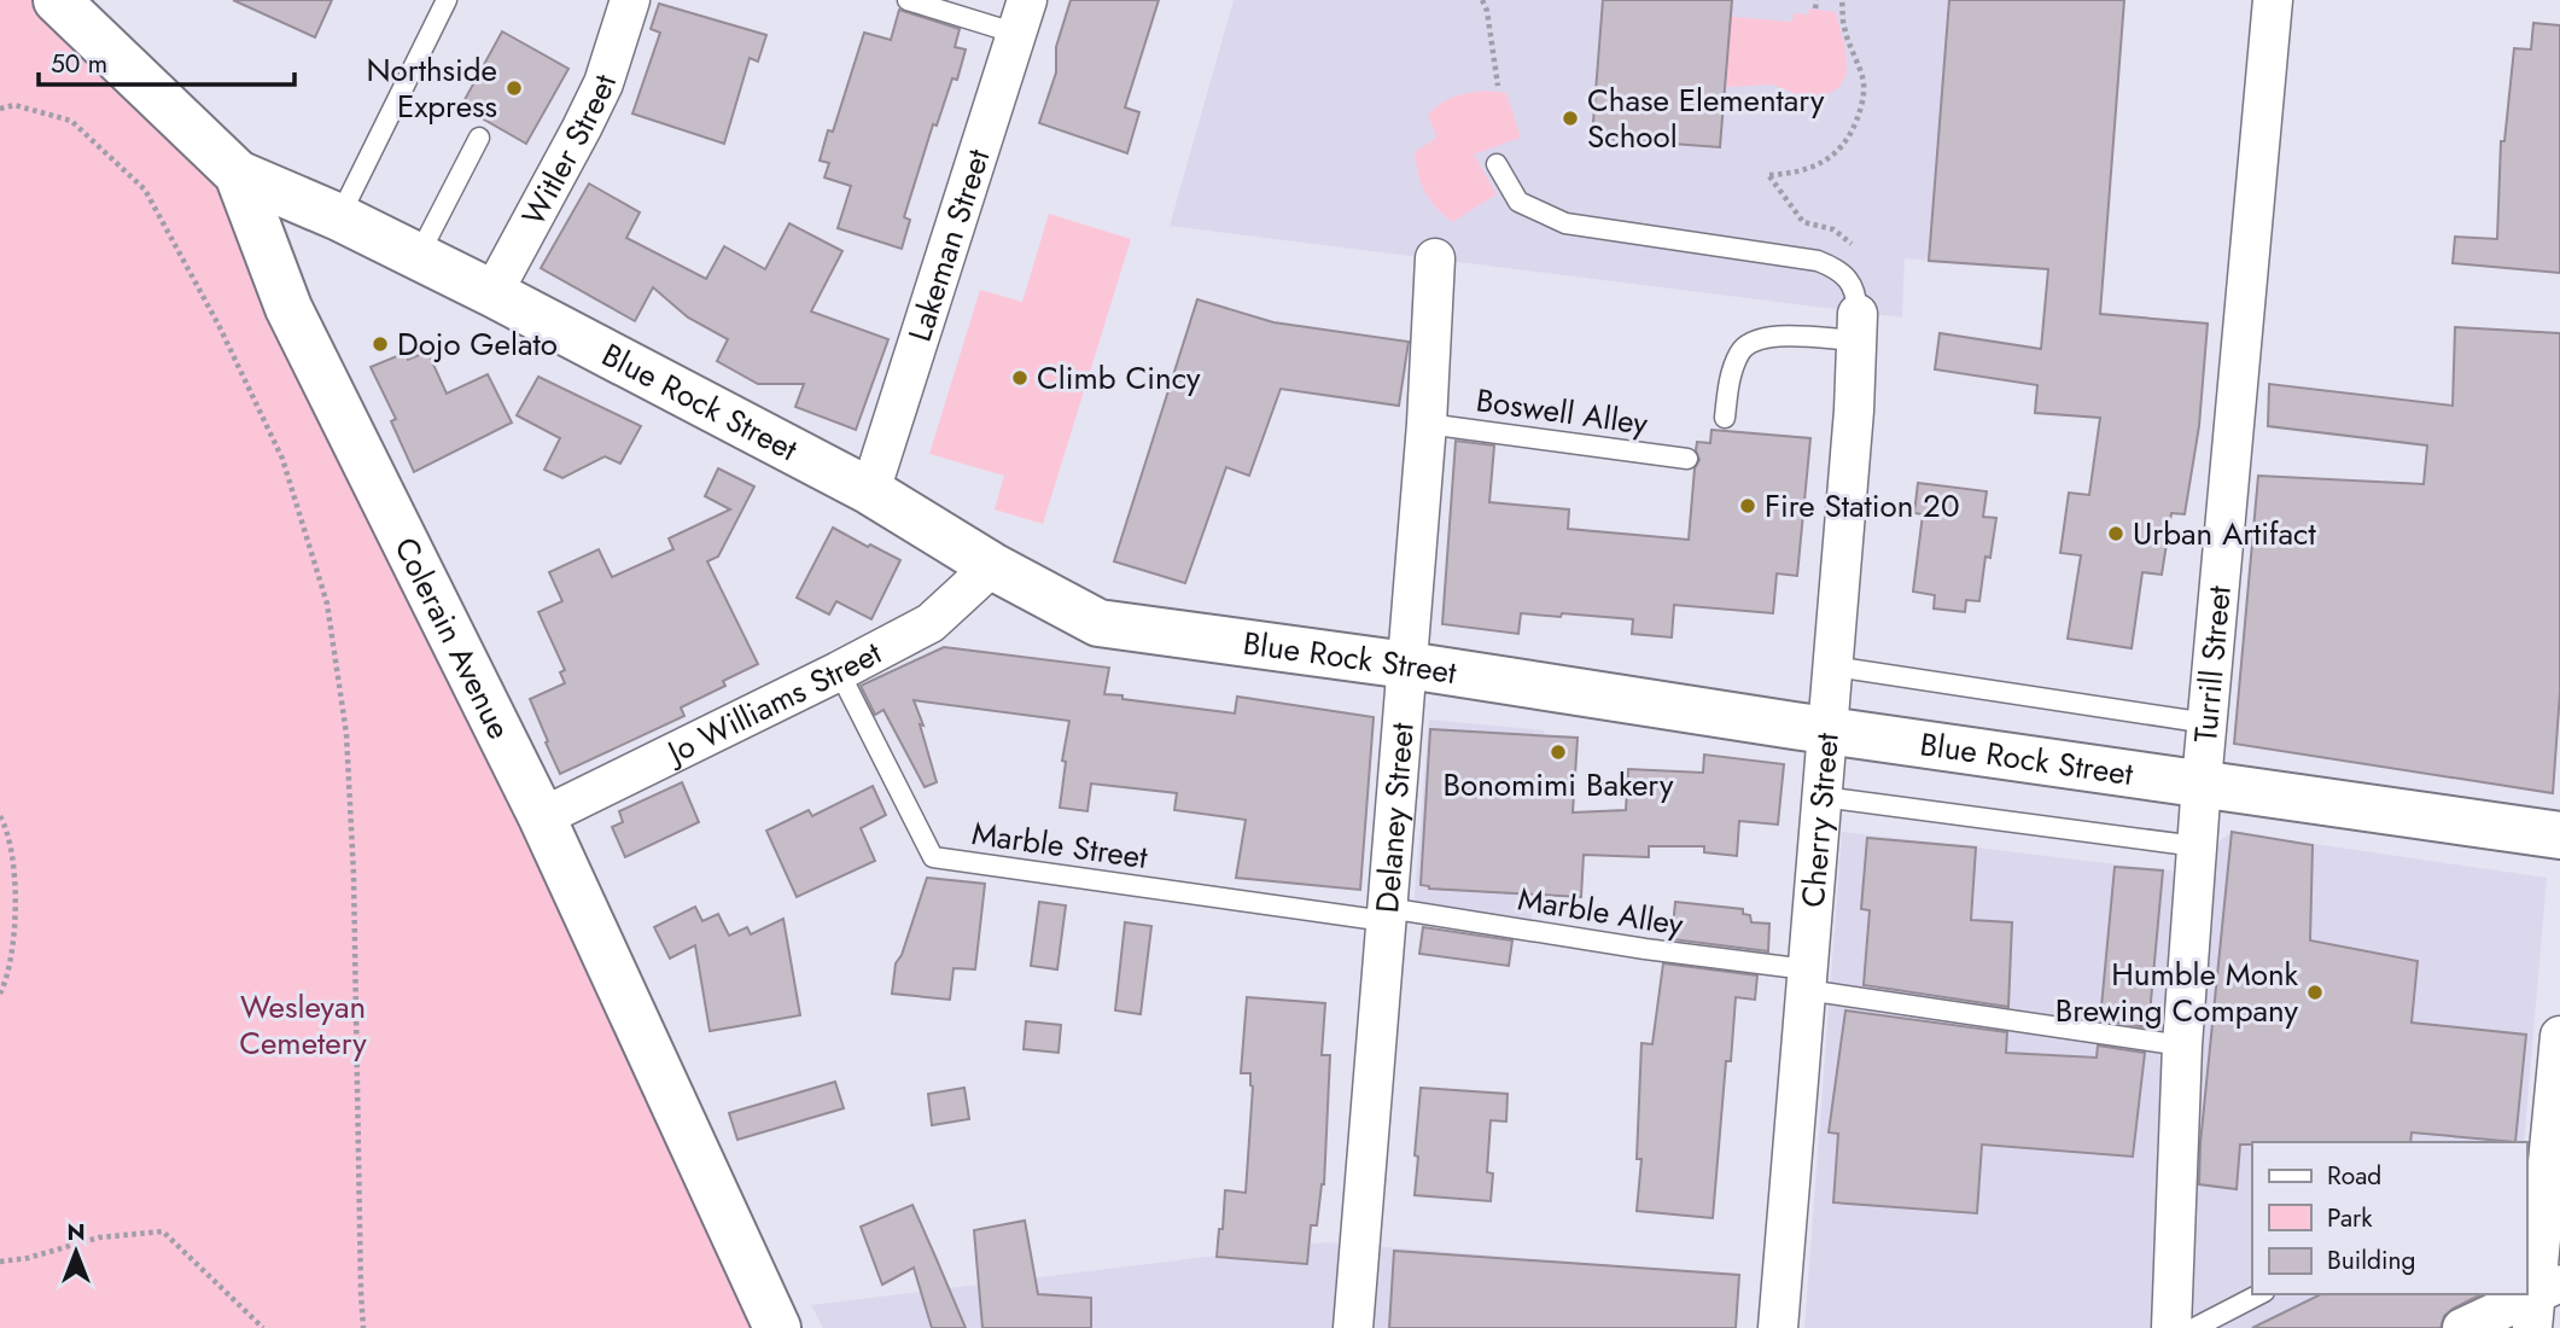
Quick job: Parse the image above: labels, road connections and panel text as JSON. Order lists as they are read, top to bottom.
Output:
{
  "streets": {
    "street": [
      "Witler Street",
      "Lakeman Street",
      "Blue Rock Street",
      "Colerain Avenue",
      "Turrill Street",
      "Jo Williams Street",
      "Delaney Street",
      "Cherry Street"
    ],
    "lane": ["Boswell Alley", "Marble Street", "Marble Alley"]
  },
  "crossings": [
    ["Witler Street", "Blue Rock Street"],
    ["Lakeman Street", "Blue Rock Street"],
    ["Blue Rock Street", "Colerain Avenue"],
    ["Blue Rock Street", "Turrill Street"],
    ["Blue Rock Street", "Jo Williams Street"],
    ["Blue Rock Street", "Delaney Street"],
    ["Blue Rock Street", "Cherry Street"],
    ["Boswell Alley", "Delaney Street"],
    ["Colerain Avenue", "Jo Williams Street"],
    ["Turrill Street", "Marble Alley"],
    ["Jo Williams Street", "Marble Street"],
    ["Delaney Street", "Marble Street"],
    ["Delaney Street", "Marble Alley"],
    ["Cherry Street", "Marble Alley"],
    ["Marble Street", "Marble Alley"]
  ],
  "parks": ["Wesleyan Cemetery"],
  "places": [
    "Northside Express",
    "Chase Elementary School",
    "Dojo Gelato",
    "Climb Cincy",
    "Fire Station 20",
    "Urban Artifact",
    "Bonomimi Bakery",
    "Humble Monk Brewing Company"
  ],
  "legend": ["Road", "Park", "Building"],
  "scale_bar": "50 m",
  "north": "top"
}
